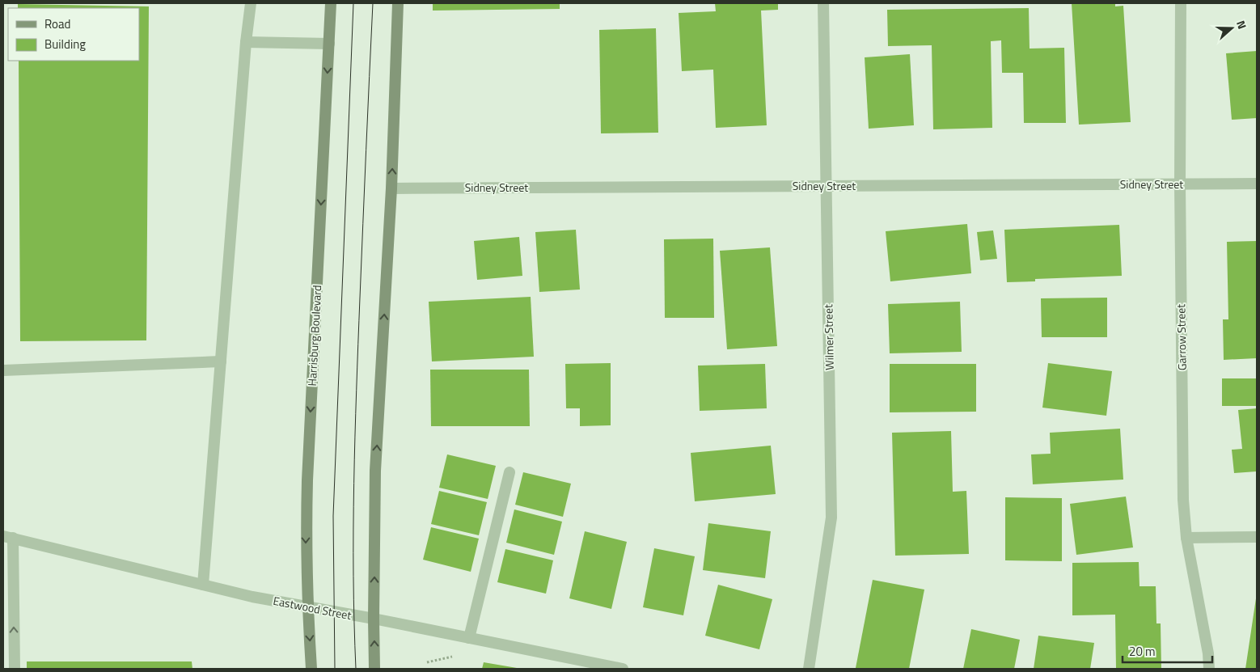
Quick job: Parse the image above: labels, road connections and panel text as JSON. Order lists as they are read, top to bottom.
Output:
{
  "streets": {
    "main road": ["Harrisburg Boulevard"],
    "street": [
      "Sidney Street",
      "Wilmer Street",
      "Garrow Street",
      "Eastwood Street"
    ]
  },
  "crossings": [
    ["Sidney Street", "Wilmer Street"],
    ["Sidney Street", "Garrow Street"],
    ["Harrisburg Boulevard", "Eastwood Street"]
  ],
  "legend": ["Road", "Building"],
  "scale_bar": "20 m",
  "north": "right"
}
